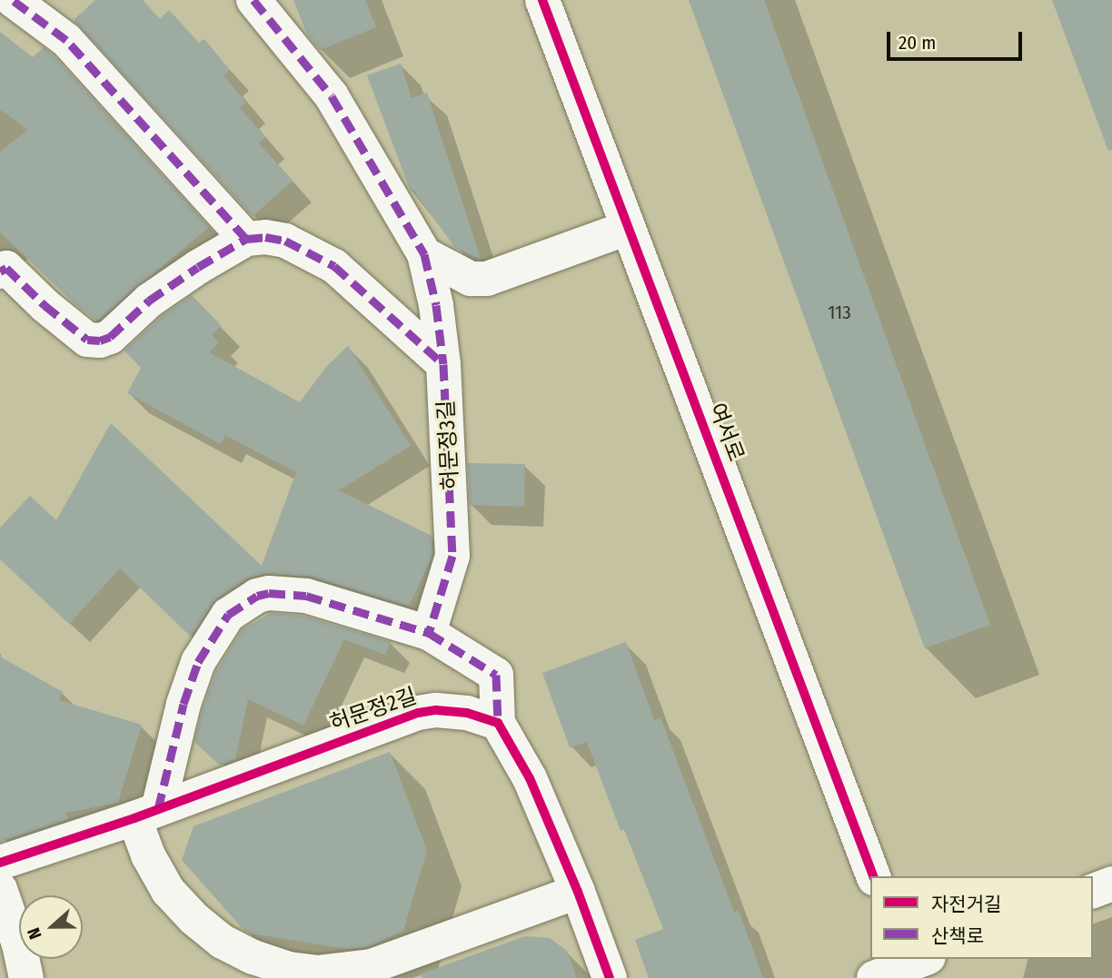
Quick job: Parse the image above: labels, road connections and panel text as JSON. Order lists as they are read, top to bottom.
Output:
{
  "streets": {
    "street": ["여서로", "허문정3길", "허문정2길"]
  },
  "house_numbers": ["113"],
  "legend": ["자전거길", "산책로"],
  "scale_bar": "20 m",
  "north": "left"
}
